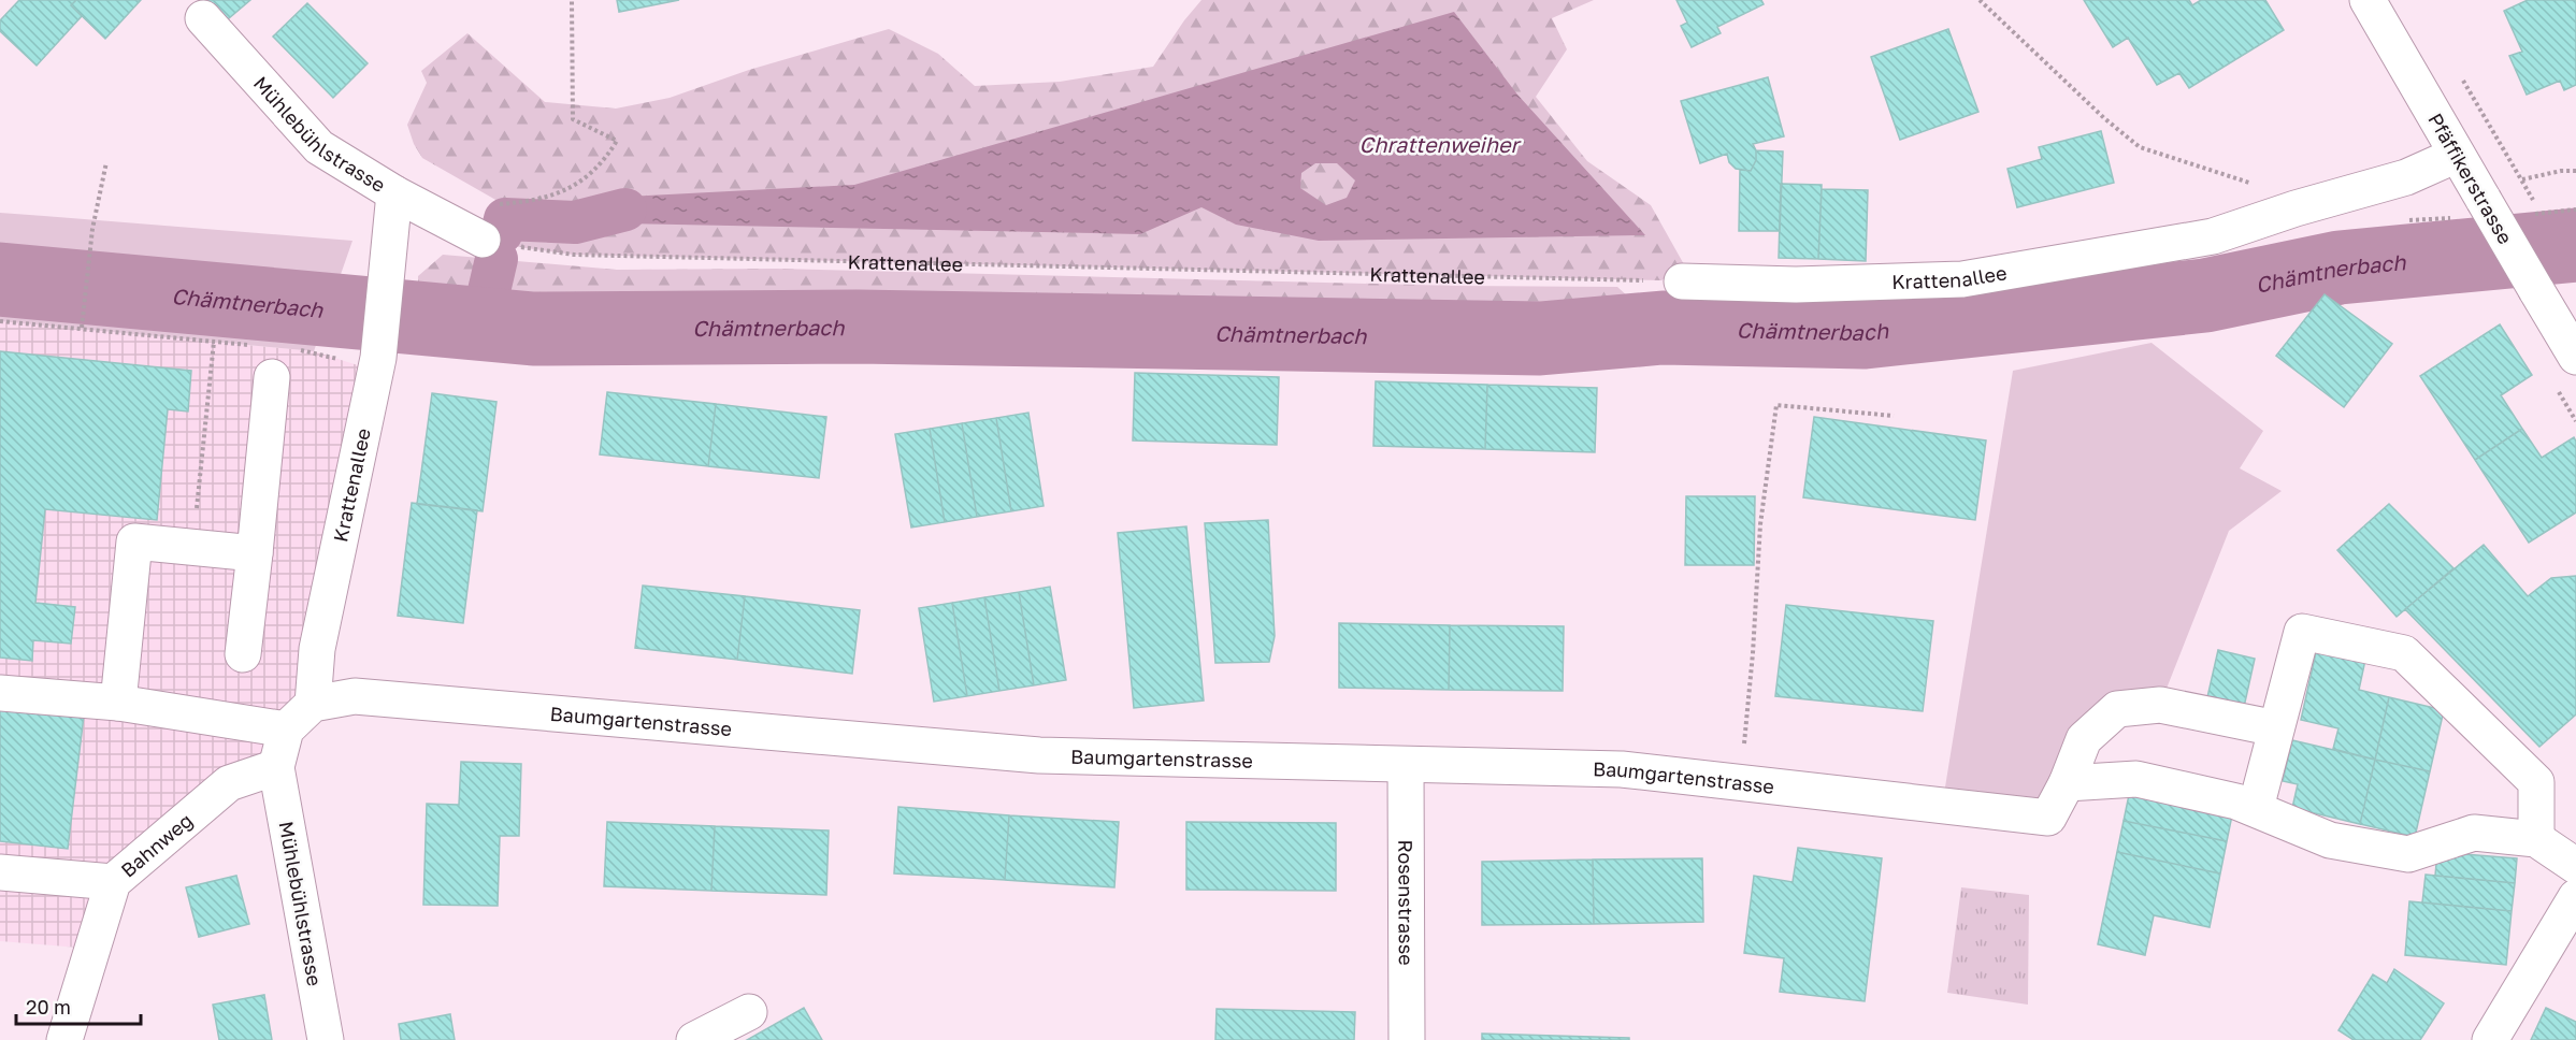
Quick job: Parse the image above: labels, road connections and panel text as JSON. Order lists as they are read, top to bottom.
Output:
{
  "streets": {
    "street": [
      "Mühlebühlstrasse",
      "Pfäffikerstrasse",
      "Krattenallee",
      "Baumgartenstrasse",
      "Bahnweg",
      "Rosenstrasse"
    ]
  },
  "crossings": [
    ["Mühlebühlstrasse", "Krattenallee"],
    ["Mühlebühlstrasse", "Bahnweg"],
    ["Pfäffikerstrasse", "Krattenallee"],
    ["Krattenallee", "Baumgartenstrasse"],
    ["Baumgartenstrasse", "Rosenstrasse"]
  ],
  "water": ["Chrattenweiher", "Chämtnerbach"],
  "scale_bar": "20 m"
}
